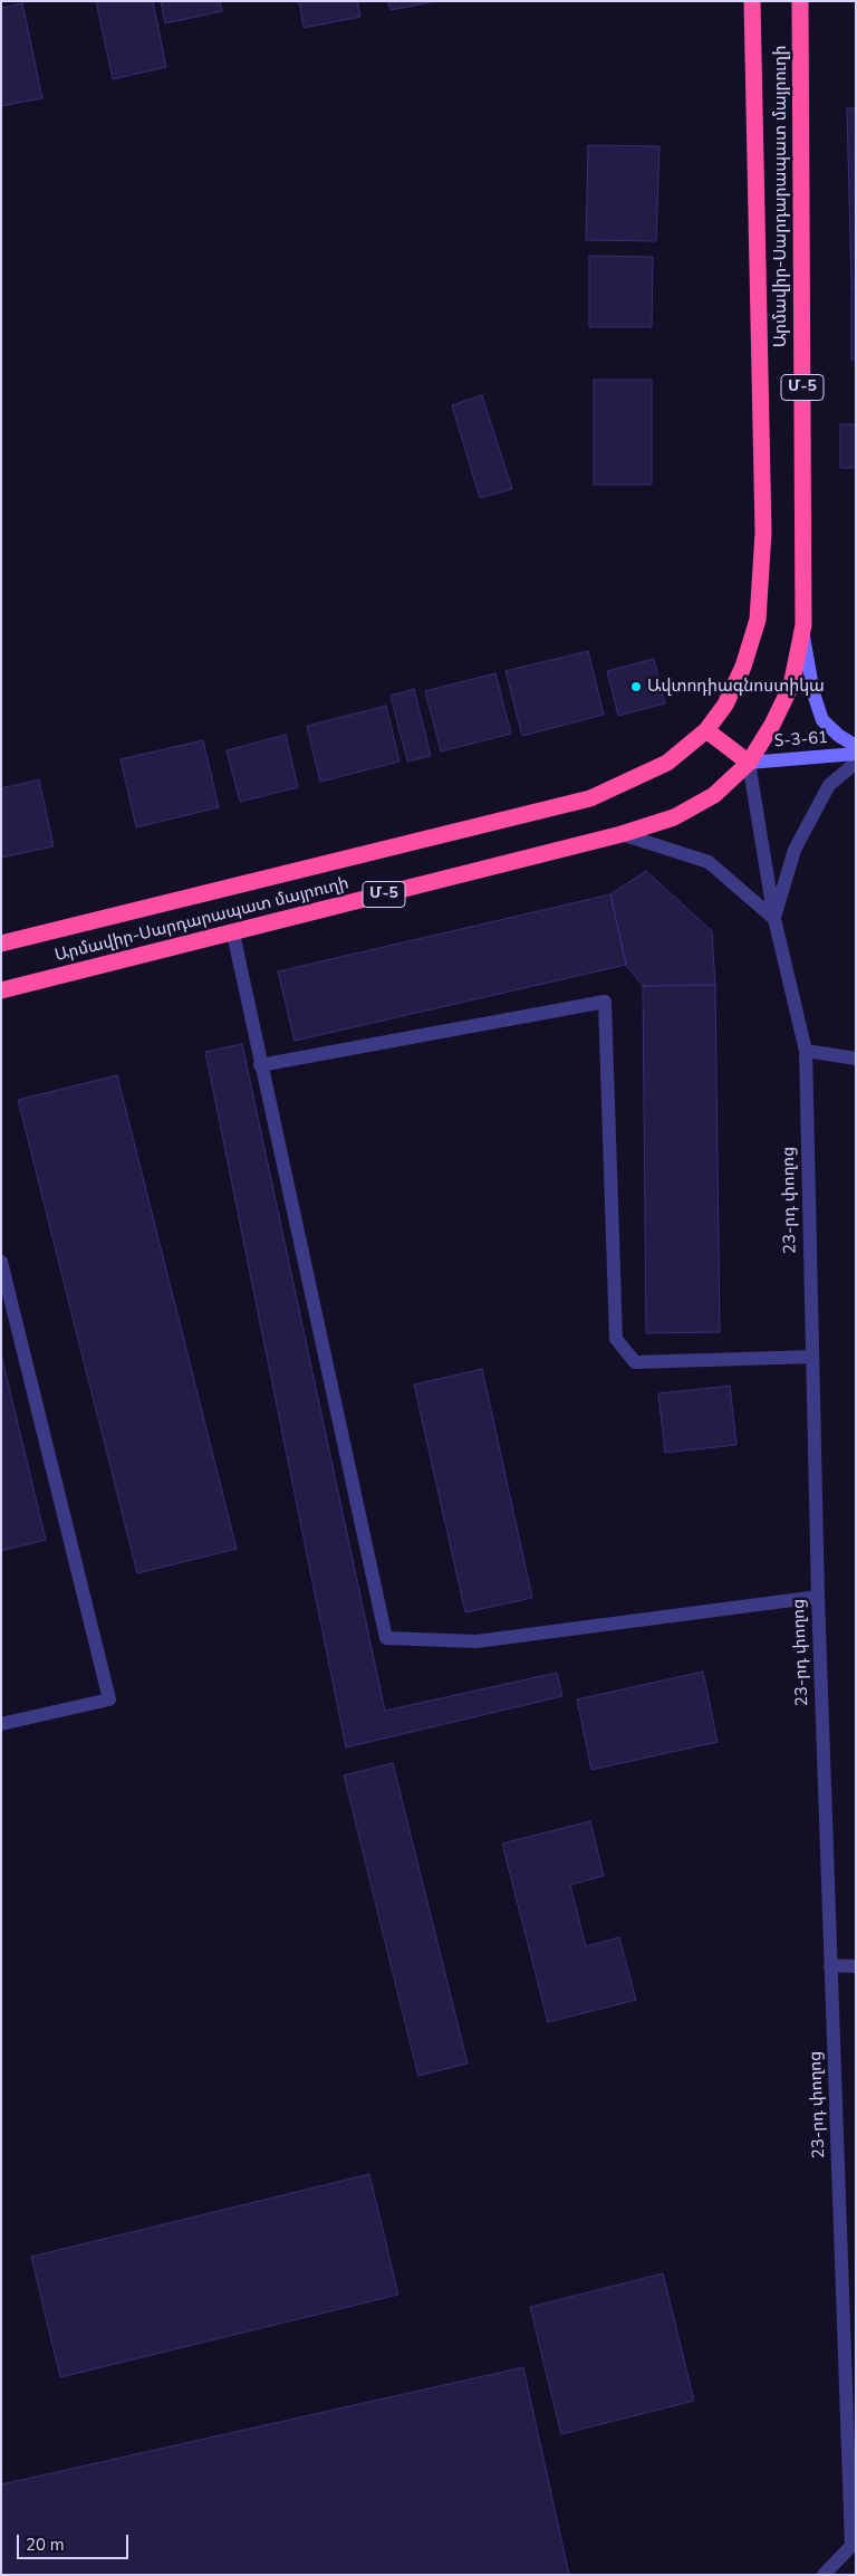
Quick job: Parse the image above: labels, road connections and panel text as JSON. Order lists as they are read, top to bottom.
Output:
{
  "streets": {
    "highway": ["Արմավիր-Սարդարապատ մայրուղի", "Մ-5"],
    "street": ["Տ-3-61", "23-րդ փողոց"]
  },
  "crossings": [
    ["Արմավիր-Սարդարապատ մայրուղի", "Տ-3-61"],
    ["Արմավիր-Սարդարապատ մայրուղի", "23-րդ փողոց"],
    ["Տ-3-61", "23-րդ փողոց"]
  ],
  "places": ["Ավտոդիագնոստիկա"],
  "scale_bar": "20 m"
}
